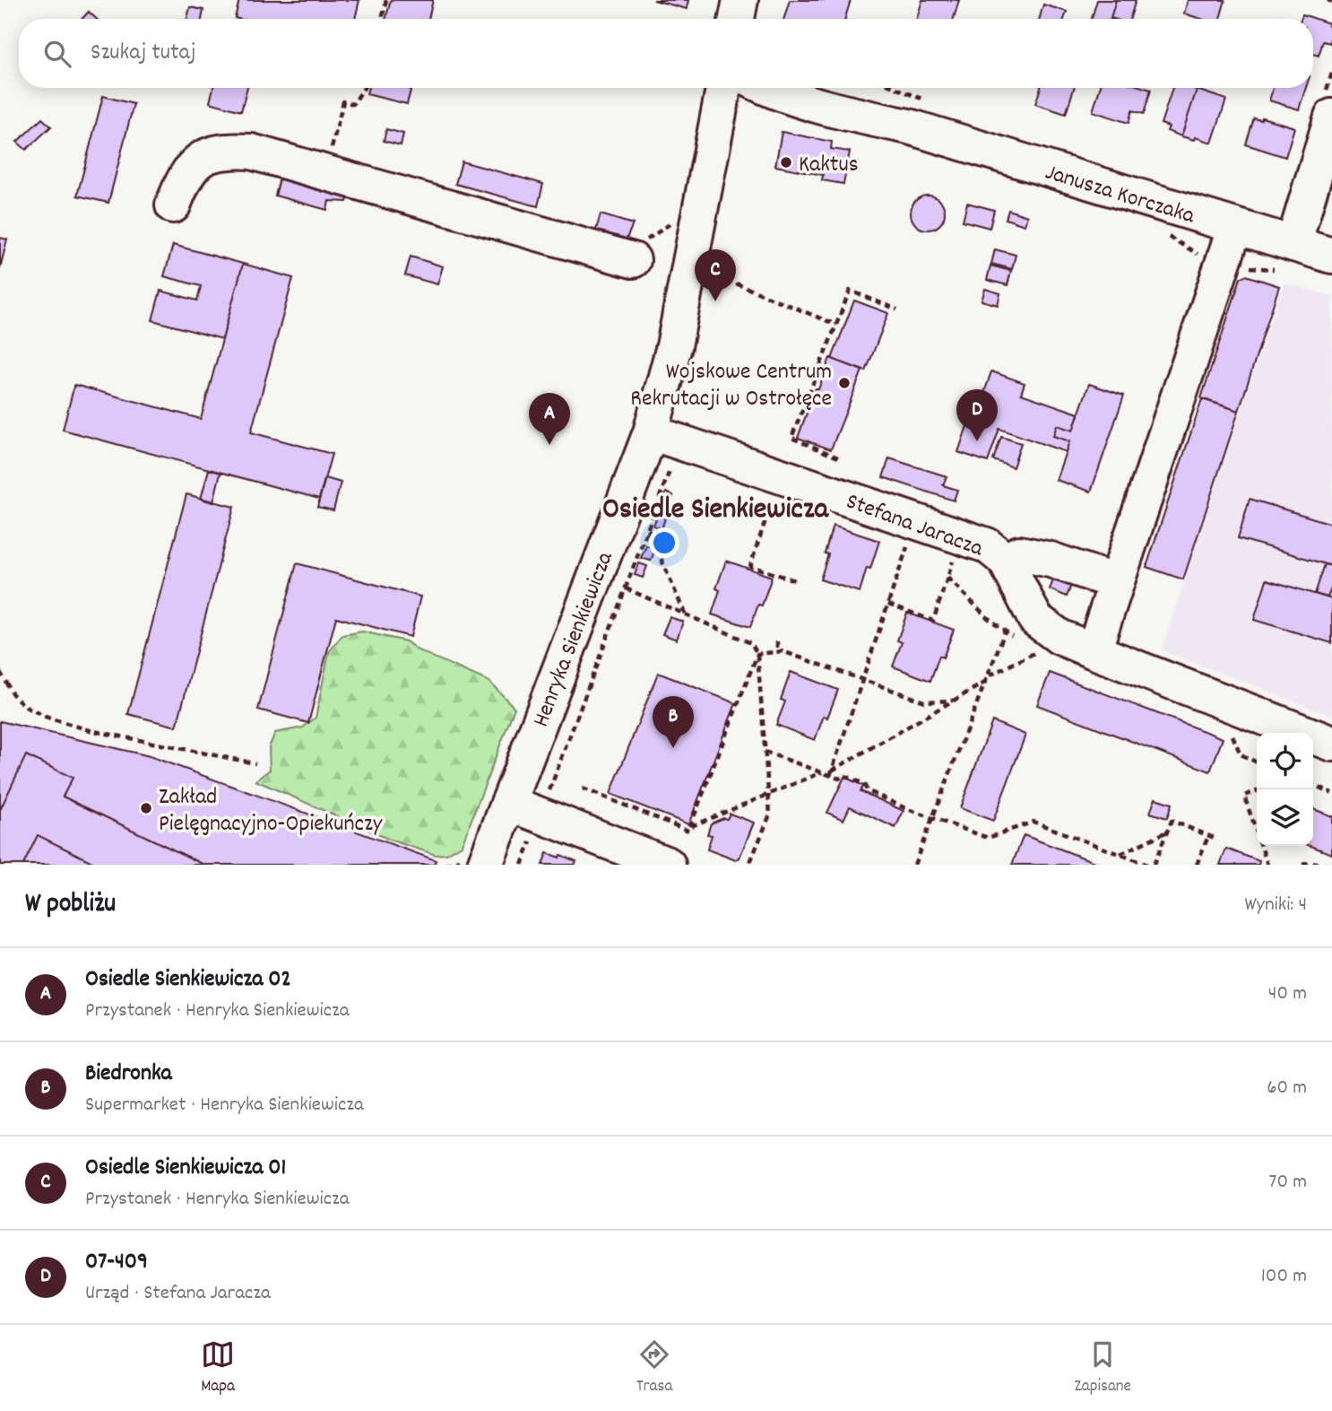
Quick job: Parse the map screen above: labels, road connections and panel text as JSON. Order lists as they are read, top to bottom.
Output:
{
  "streets": {
    "street": ["Janusza Korczaka", "Stefana Jaracza", "Henryka Sienkiewicza"]
  },
  "crossings": [
    ["Stefana Jaracza", "Henryka Sienkiewicza"]
  ],
  "districts": ["Osiedle Sienkiewicza"],
  "places": ["Kaktus", "Wojskowe Centrum Rekrutacji w Ostrołęce", "Zakład Pielęgnacyjno-Opiekuńczy"],
  "page": {
    "search": "Szukaj tutaj",
    "pins": [
      "C",
      "D",
      "A",
      "B"
    ],
    "heading": ["W pobliżu", "Wyniki: 4"],
    "list": [
      {
        "mark": "A",
        "name": "Osiedle Sienkiewicza 02",
        "note": "Przystanek · Henryka Sienkiewicza",
        "value": "40 m"
      },
      {
        "mark": "B",
        "name": "Biedronka",
        "note": "Supermarket · Henryka Sienkiewicza",
        "value": "60 m"
      },
      {
        "mark": "C",
        "name": "Osiedle Sienkiewicza 01",
        "note": "Przystanek · Henryka Sienkiewicza",
        "value": "70 m"
      },
      {
        "mark": "D",
        "name": "07-409",
        "note": "Urząd · Stefana Jaracza",
        "value": "100 m"
      }
    ],
    "nav": ["Mapa", "Trasa", "Zapisane"]
  }
}
